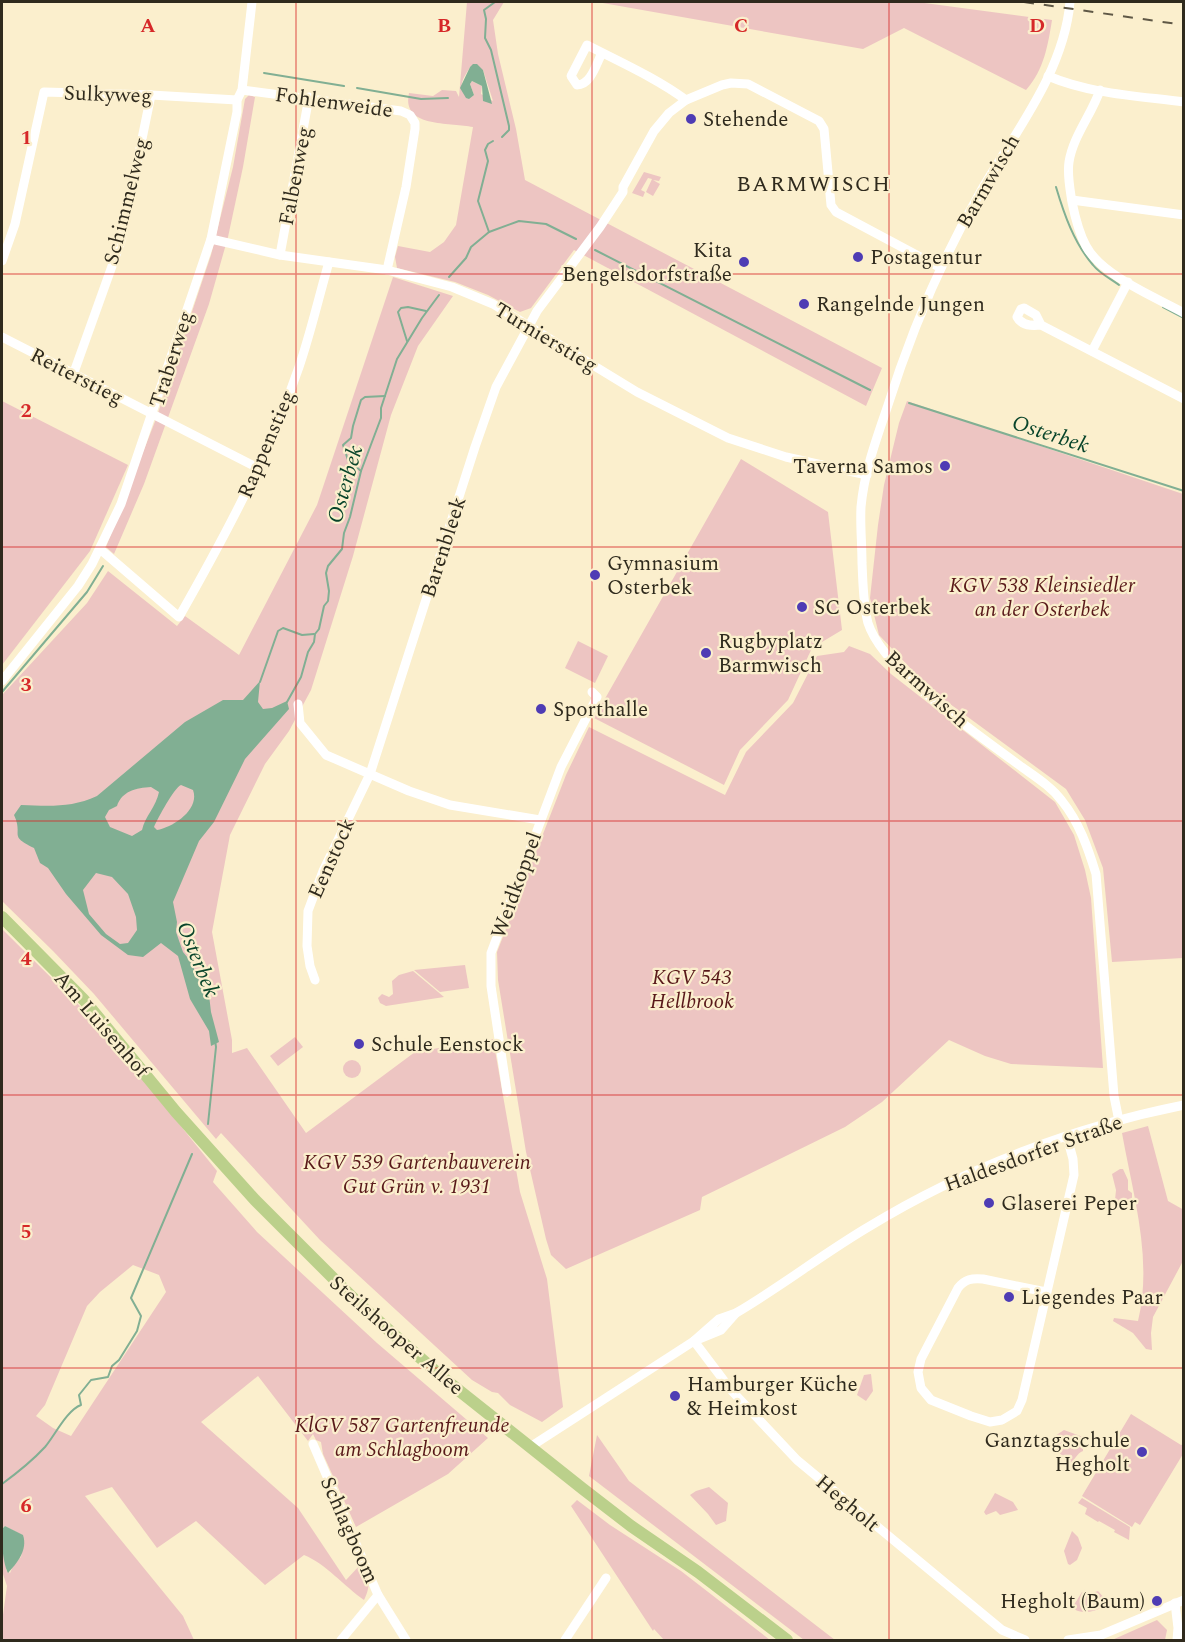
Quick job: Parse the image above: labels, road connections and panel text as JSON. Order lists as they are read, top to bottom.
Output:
{
  "streets": {
    "main road": ["Am Luisenhof", "Steilshooper Allee"],
    "street": [
      "Sulkyweg",
      "Fohlenweide",
      "Falbenweg",
      "Barmwisch",
      "Schimmelweg",
      "Turnierstieg",
      "Traberweg",
      "Reiterstieg",
      "Rappenstieg",
      "Barenbleek",
      "Eenstock",
      "Weidkoppel",
      "Haldesdorfer Straße",
      "Hegholt",
      "Schlagboom"
    ]
  },
  "crossings": [
    ["Sulkyweg", "Schimmelweg"],
    ["Sulkyweg", "Traberweg"],
    ["Fohlenweide", "Falbenweg"],
    ["Fohlenweide", "Turnierstieg"],
    ["Fohlenweide", "Traberweg"],
    ["Falbenweg", "Turnierstieg"],
    ["Barmwisch", "Turnierstieg"],
    ["Barmwisch", "Haldesdorfer Straße"],
    ["Schimmelweg", "Reiterstieg"],
    ["Turnierstieg", "Traberweg"],
    ["Turnierstieg", "Rappenstieg"],
    ["Turnierstieg", "Barenbleek"],
    ["Traberweg", "Reiterstieg"],
    ["Traberweg", "Rappenstieg"],
    ["Reiterstieg", "Rappenstieg"],
    ["Barenbleek", "Eenstock"],
    ["Am Luisenhof", "Steilshooper Allee"],
    ["Haldesdorfer Straße", "Steilshooper Allee"],
    ["Haldesdorfer Straße", "Hegholt"]
  ],
  "districts": ["BARMWISCH"],
  "water": ["Osterbek"],
  "parks": [
    "KGV 538 Kleinsiedler an der Osterbek",
    "KGV 543 Hellbrook",
    "KGV 539 Gartenbauverein Gut Grün v. 1931",
    "KlGV 587 Gartenfreunde am Schlagboom"
  ],
  "places": [
    "Stehende",
    "Postagentur",
    "Kita Bengelsdorfstraße",
    "Rangelnde Jungen",
    "Taverna Samos",
    "Gymnasium Osterbek",
    "SC Osterbek",
    "Rugbyplatz Barmwisch",
    "Sporthalle",
    "Schule Eenstock",
    "Glaserei Peper",
    "Liegendes Paar",
    "Hamburger Küche & Heimkost",
    "Ganztagsschule Hegholt",
    "Hegholt (Baum)"
  ],
  "grid": {
    "columns": [
      "A",
      "B",
      "C",
      "D"
    ],
    "rows": [
      "1",
      "2",
      "3",
      "4",
      "5",
      "6"
    ]
  }
}
